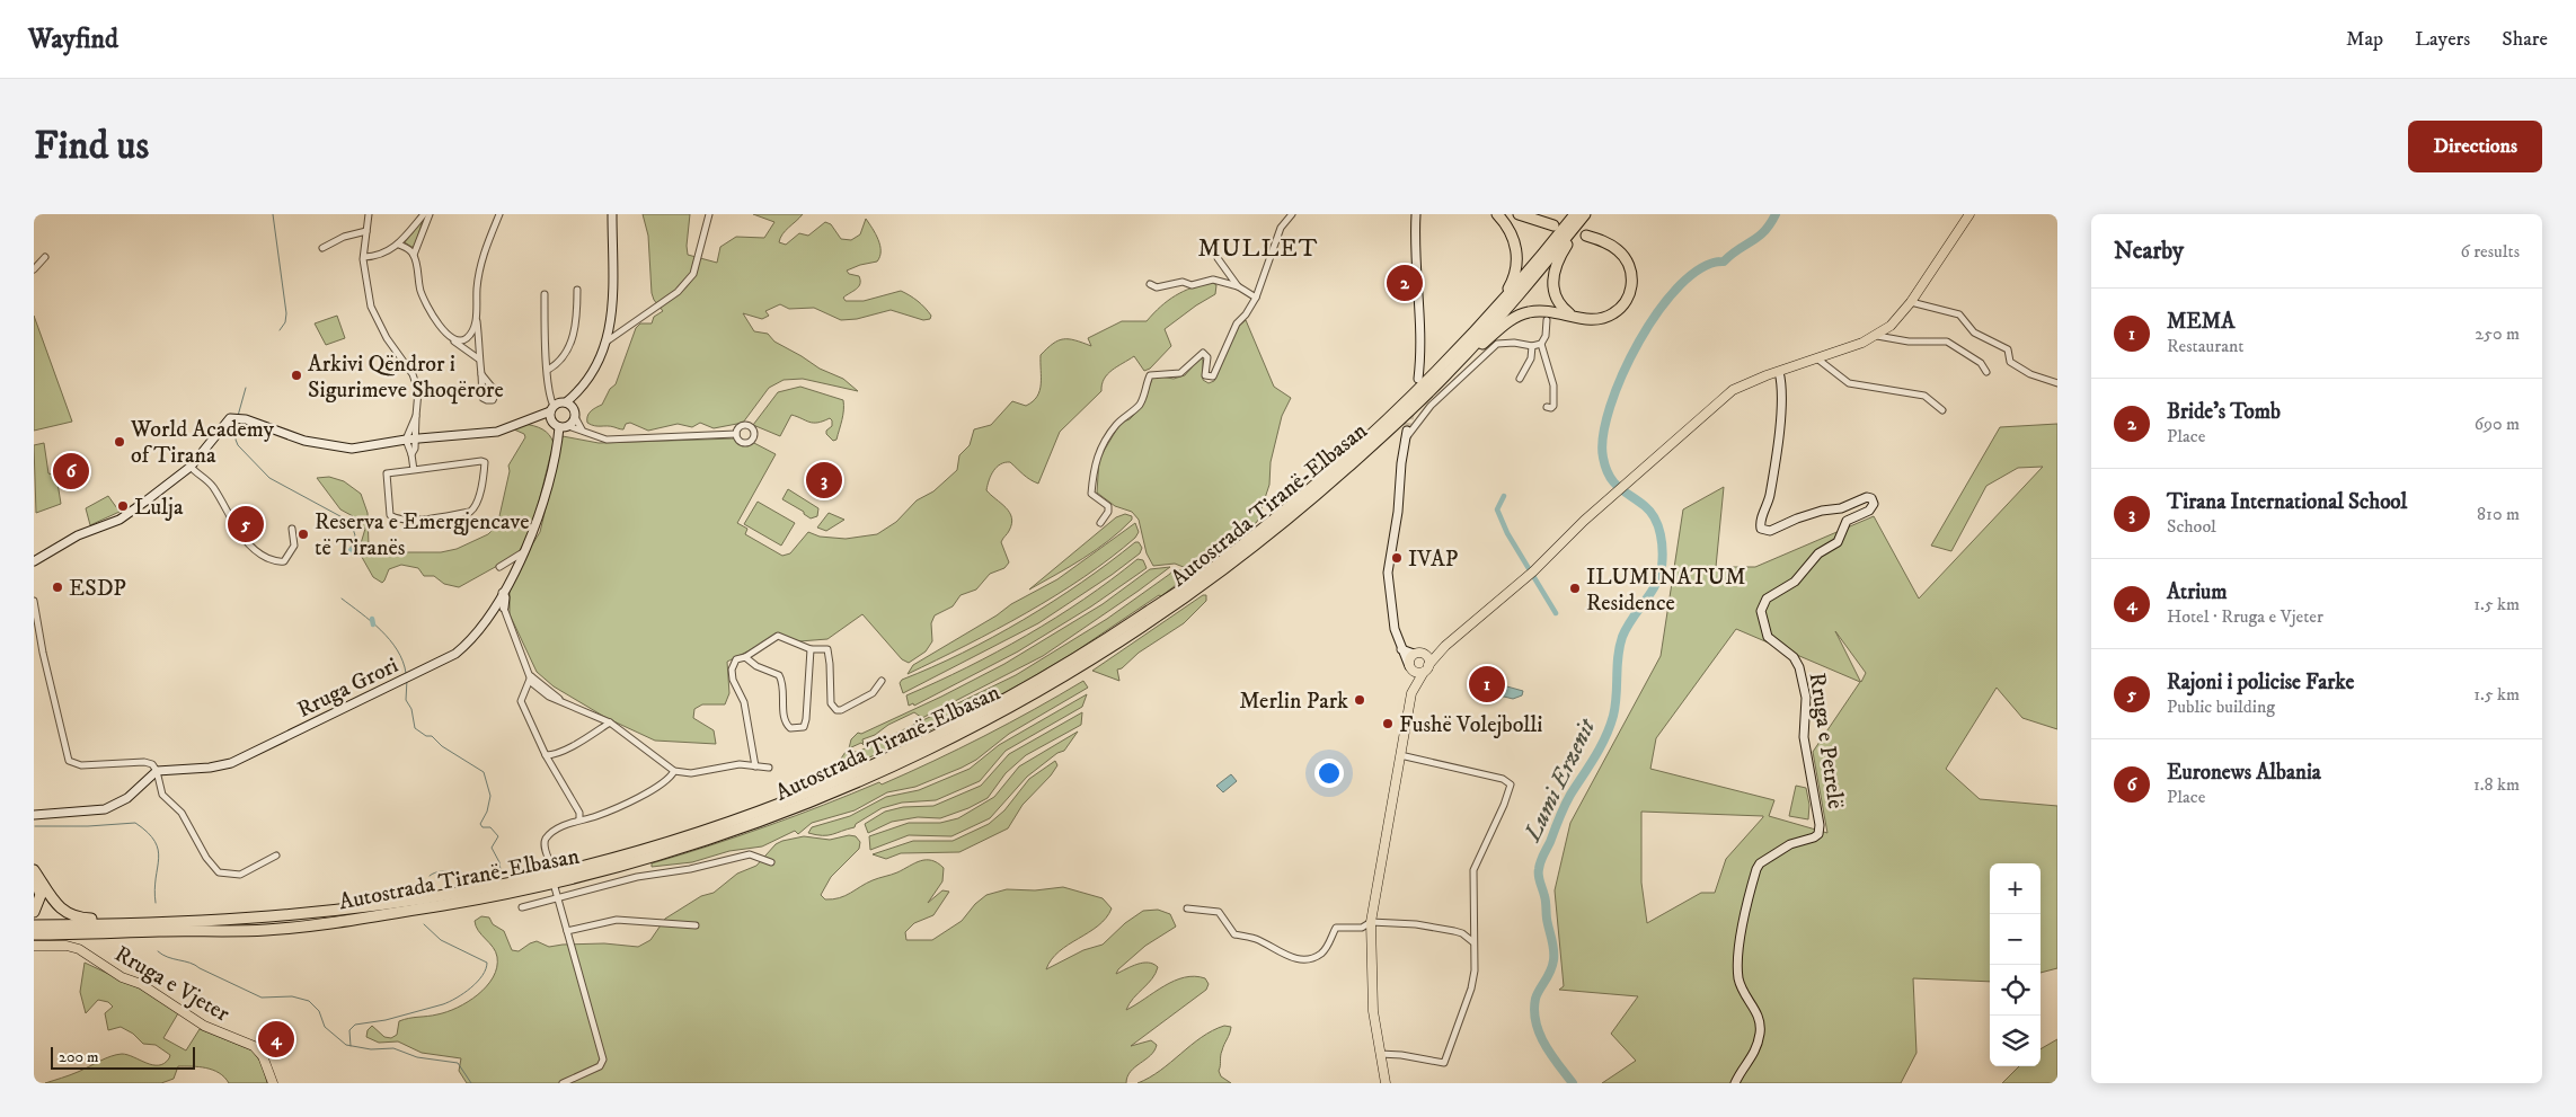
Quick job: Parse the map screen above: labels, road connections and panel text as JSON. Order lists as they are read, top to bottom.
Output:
{
  "streets": {
    "highway": ["Autostrada Tiranë-Elbasan"],
    "main road": ["Rruga e Vjeter"],
    "street": ["Rruga Grori", "Rruga e Petrelë"]
  },
  "districts": ["MULLET"],
  "water": ["Lumi Erzenit"],
  "places": [
    "Arkivi Qëndror i Sigurimeve Shoqërore",
    "World Academy of Tirana",
    "Lulja",
    "Reserva e Emergjencave të Tiranës",
    "IVAP",
    "ESDP",
    "ILUMINATUM Residence",
    "Merlin Park",
    "Fushë Volejbolli"
  ],
  "scale_bar": "200 m",
  "page": {
    "header": "Wayfind",
    "nav": ["Map", "Layers", "Share"],
    "buttons": "Directions",
    "title": "Find us",
    "heading": ["Nearby", "6 results"],
    "pins": [
      "2",
      "6",
      "3",
      "5",
      "1",
      "4"
    ],
    "list": [
      {
        "mark": "1",
        "name": "MEMA",
        "note": "Restaurant",
        "value": "250 m"
      },
      {
        "mark": "2",
        "name": "Bride's Tomb",
        "note": "Place",
        "value": "690 m"
      },
      {
        "mark": "3",
        "name": "Tirana International School",
        "note": "School",
        "value": "810 m"
      },
      {
        "mark": "4",
        "name": "Atrium",
        "note": "Hotel · Rruga e Vjeter",
        "value": "1.5 km"
      },
      {
        "mark": "5",
        "name": "Rajoni i policise Farke",
        "note": "Public building",
        "value": "1.5 km"
      },
      {
        "mark": "6",
        "name": "Euronews Albania",
        "note": "Place",
        "value": "1.8 km"
      }
    ],
    "map_buttons": ["+", "−"],
    "scale": "200 m"
  }
}
